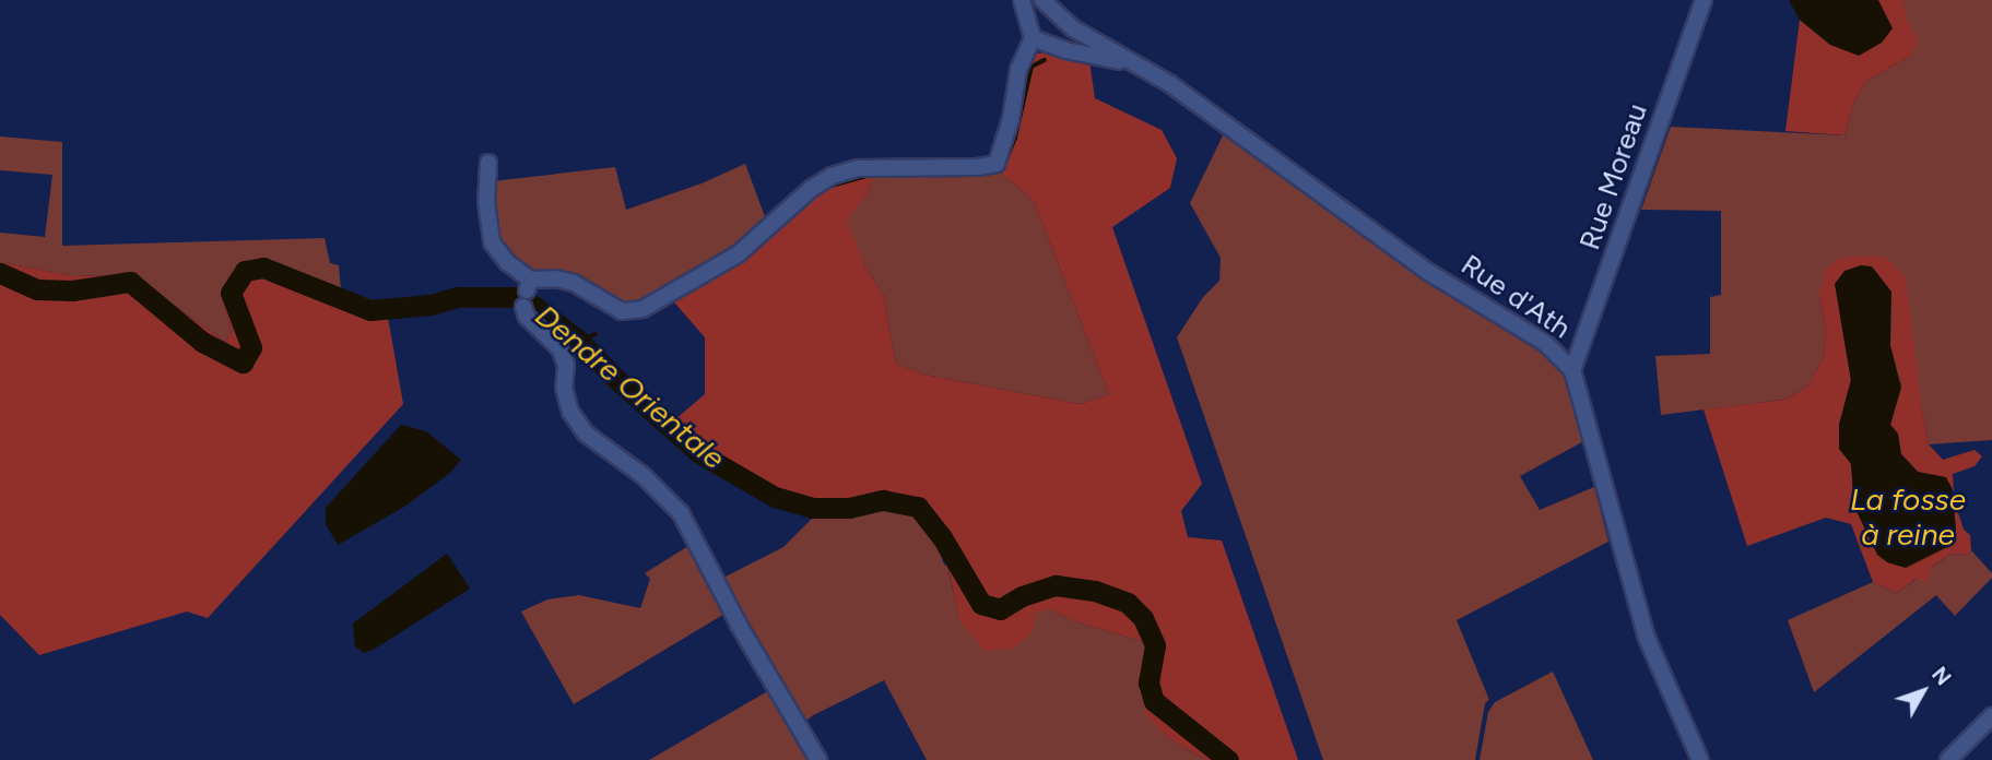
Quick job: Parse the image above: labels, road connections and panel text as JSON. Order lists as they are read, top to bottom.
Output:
{
  "streets": {
    "street": ["Rue Moreau", "Rue d'Ath"]
  },
  "crossings": [
    ["Rue Moreau", "Rue d'Ath"]
  ],
  "water": ["Dendre Orientale", "La fosse à reine"],
  "north": "top right"
}
